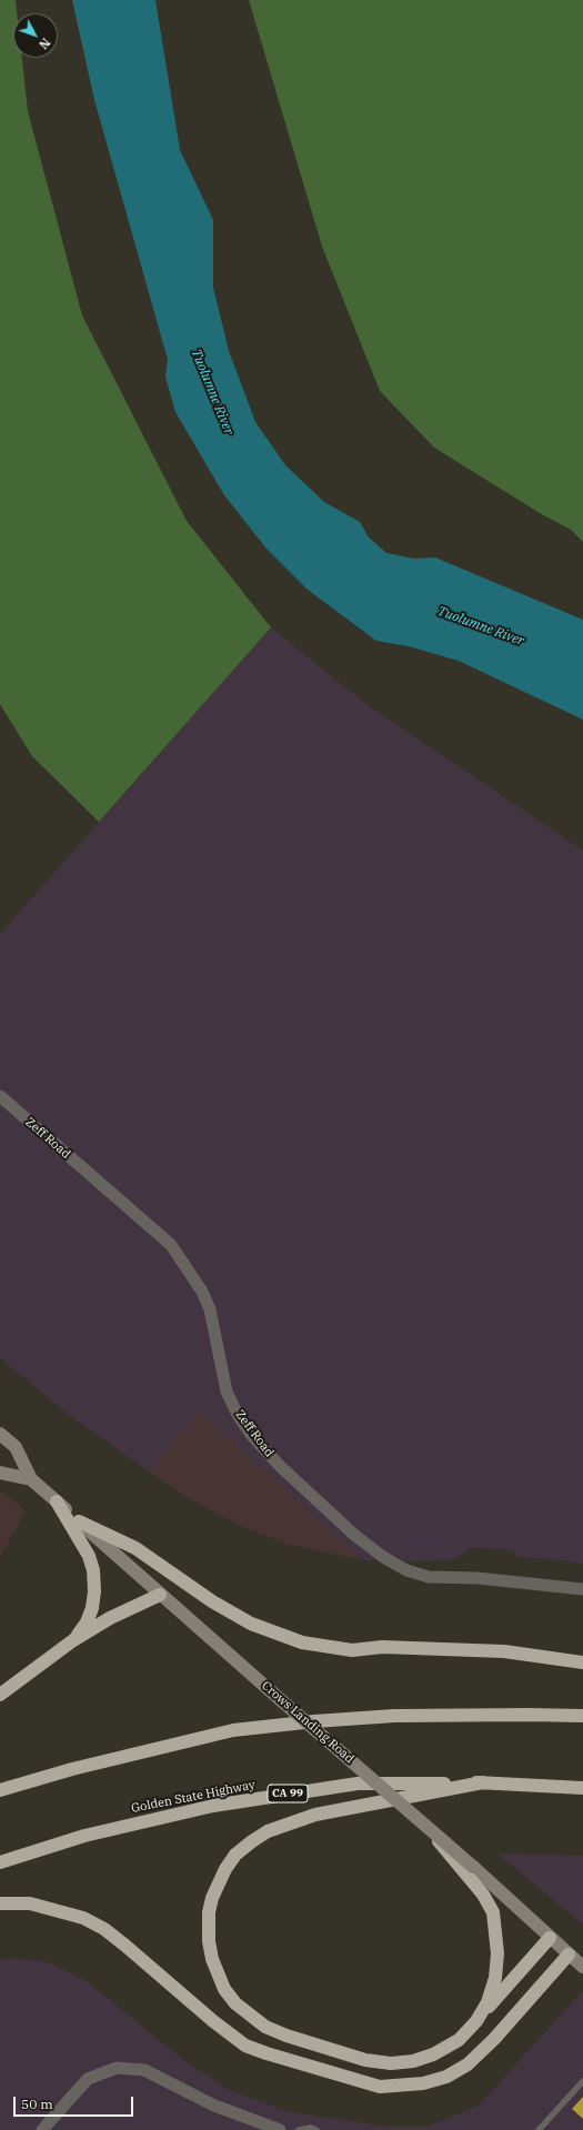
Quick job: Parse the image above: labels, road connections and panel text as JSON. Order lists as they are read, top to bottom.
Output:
{
  "streets": {
    "highway": ["CA 99", "Golden State Highway"],
    "main road": ["Crows Landing Road"],
    "street": ["Zeff Road"]
  },
  "water": ["Tuolumne River"],
  "scale_bar": "50 m",
  "north": "bottom right"
}
